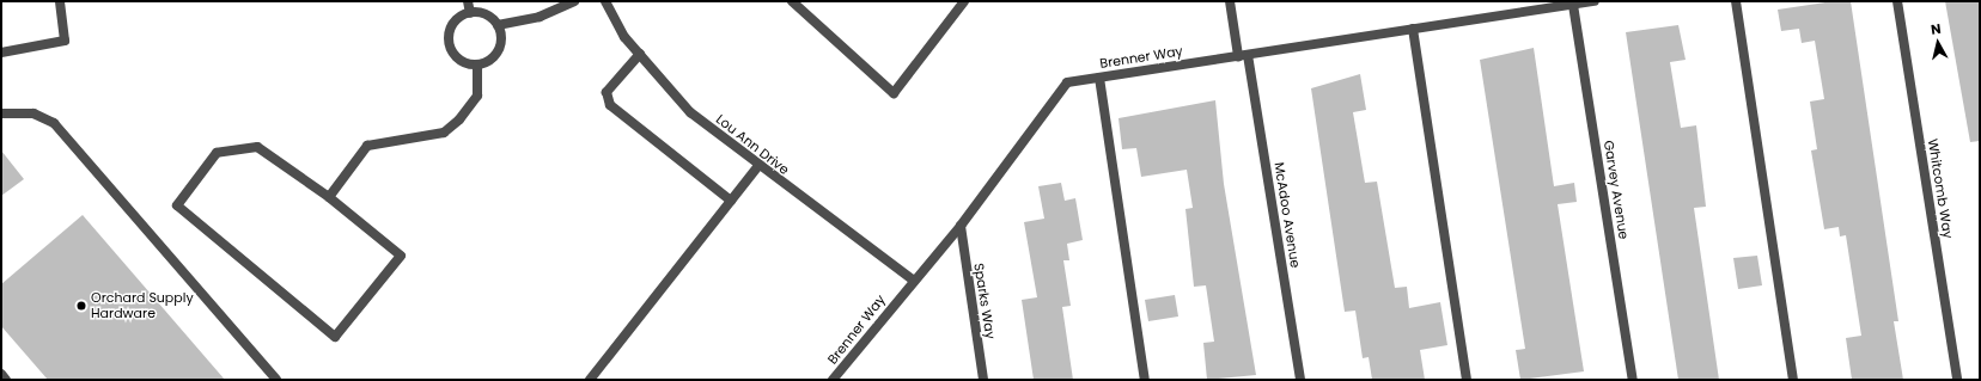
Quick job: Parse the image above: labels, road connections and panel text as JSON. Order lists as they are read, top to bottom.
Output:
{
  "streets": {
    "street": [
      "Brenner Way",
      "Lou Ann Drive",
      "Whitcomb Way",
      "Garvey Avenue",
      "McAdoo Avenue",
      "Sparks Way"
    ]
  },
  "crossings": [
    ["Brenner Way", "Lou Ann Drive"],
    ["Brenner Way", "Garvey Avenue"],
    ["Brenner Way", "McAdoo Avenue"],
    ["Brenner Way", "Sparks Way"]
  ],
  "places": ["Orchard Supply Hardware"],
  "north": "top"
}
